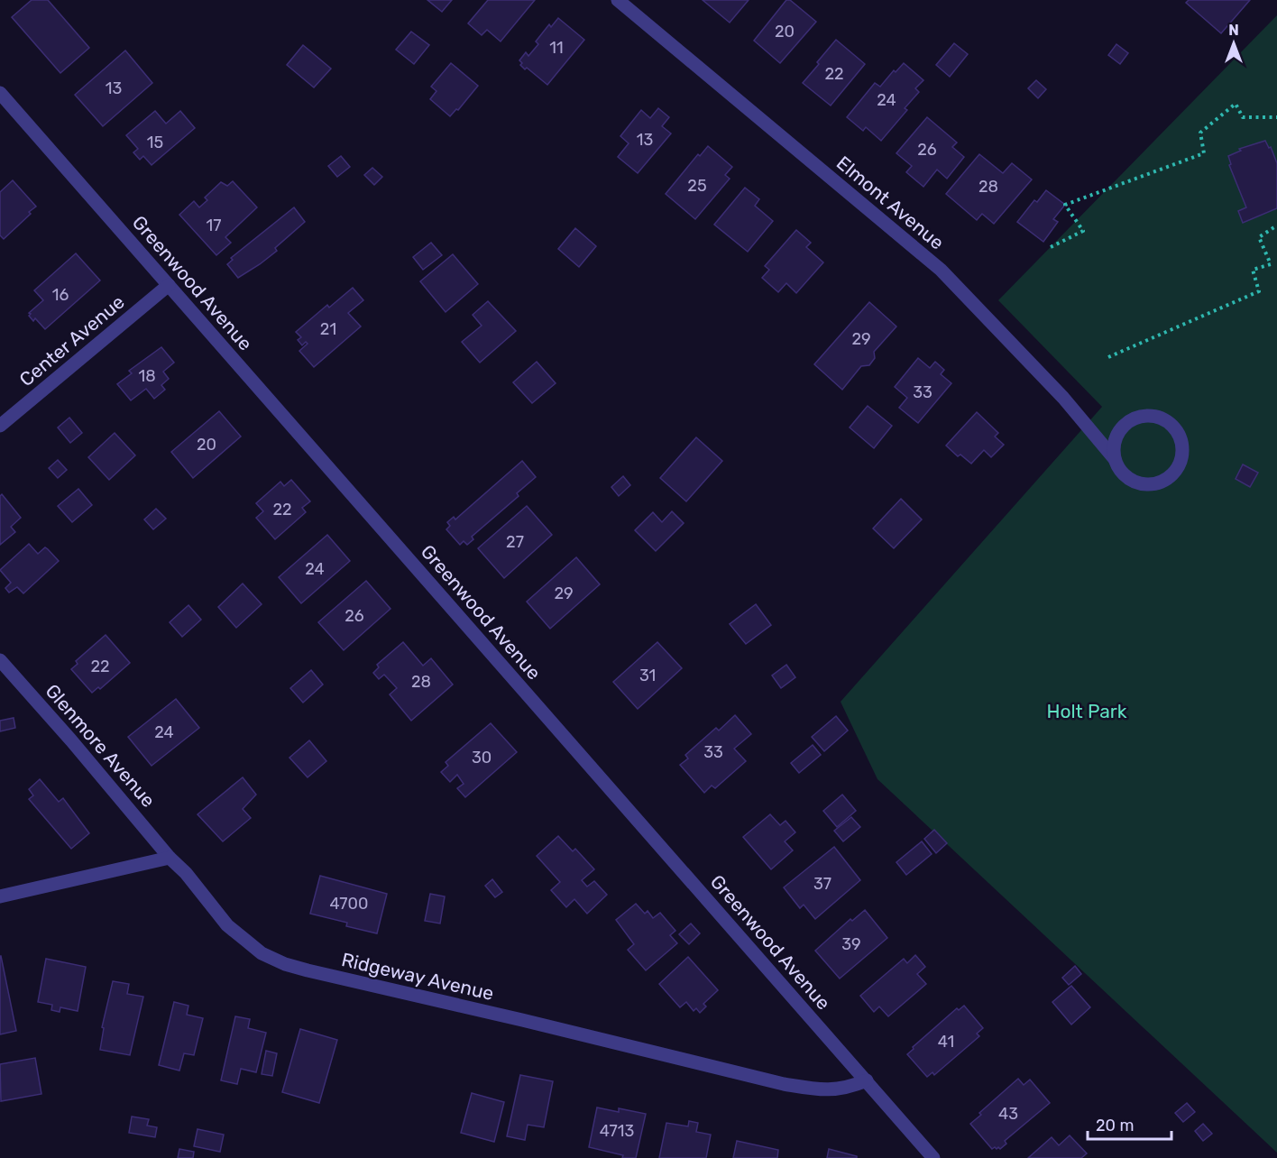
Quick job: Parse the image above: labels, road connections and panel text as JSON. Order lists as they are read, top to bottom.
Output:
{
  "streets": {
    "street": [
      "Elmont Avenue",
      "Greenwood Avenue",
      "Center Avenue",
      "Glenmore Avenue",
      "Ridgeway Avenue"
    ]
  },
  "crossings": [
    ["Greenwood Avenue", "Center Avenue"],
    ["Greenwood Avenue", "Ridgeway Avenue"],
    ["Glenmore Avenue", "Ridgeway Avenue"]
  ],
  "parks": ["Holt Park"],
  "house_numbers": [
    "20",
    "11",
    "22",
    "13",
    "24",
    "13",
    "15",
    "26",
    "25",
    "28",
    "17",
    "16",
    "21",
    "29",
    "18",
    "33",
    "20",
    "22",
    "27",
    "24",
    "29",
    "26",
    "22",
    "31",
    "28",
    "24",
    "33",
    "30",
    "37",
    "4700",
    "39",
    "41",
    "43",
    "4713"
  ],
  "scale_bar": "20 m",
  "north": "top"
}
